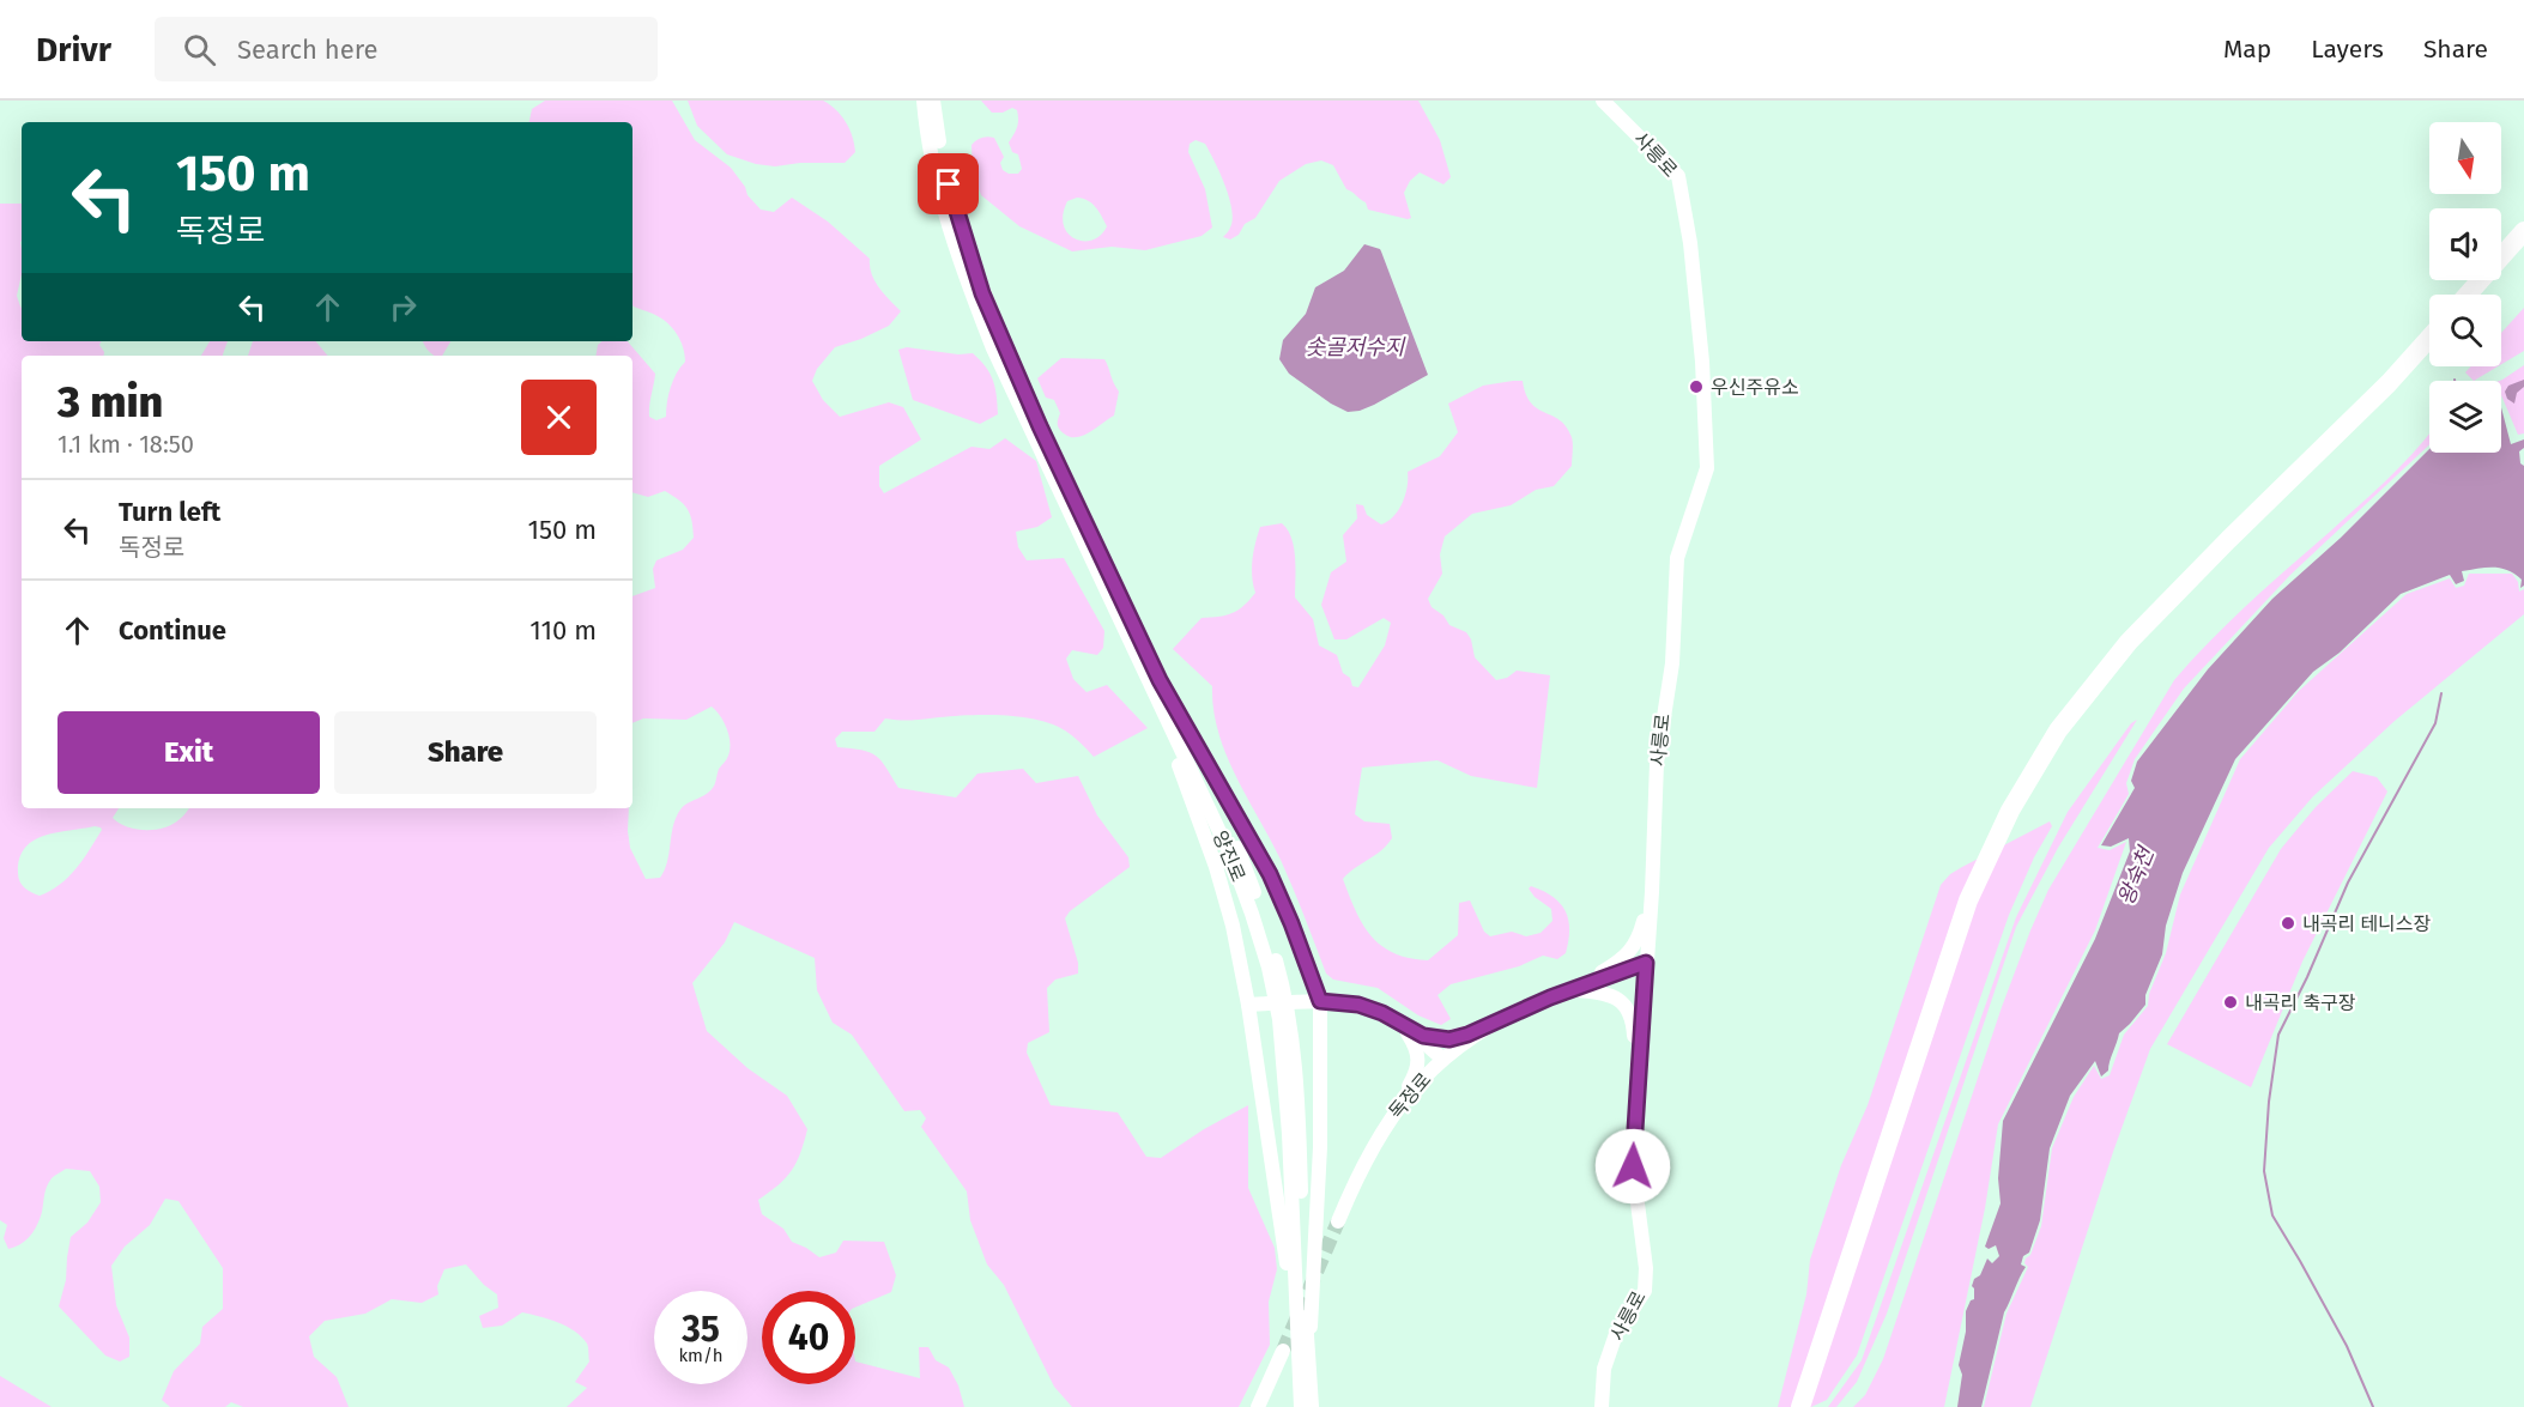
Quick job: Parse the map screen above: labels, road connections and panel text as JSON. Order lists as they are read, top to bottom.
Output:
{
  "streets": {
    "main road": ["사릉로", "양진로", "독정로"]
  },
  "crossings": [
    ["사릉로", "독정로"]
  ],
  "water": ["솟골저수지", "왕숙천"],
  "places": ["우신주유소", "내곡리 테니스장", "내곡리 축구장"],
  "north": "bottom",
  "page": {
    "header": "Drivr",
    "search": "Search here",
    "nav": ["Map", "Layers", "Share"],
    "turn": ["150 m", "독정로"],
    "heading": ["3 min", "1.1 km · 18:50"],
    "list": [
      {
        "name": "Turn left",
        "note": "독정로",
        "value": "150 m"
      },
      {
        "name": "Continue",
        "value": "110 m"
      }
    ],
    "buttons": ["Exit", "Share"],
    "speed": "35 km/h",
    "limit": "40"
  }
}
